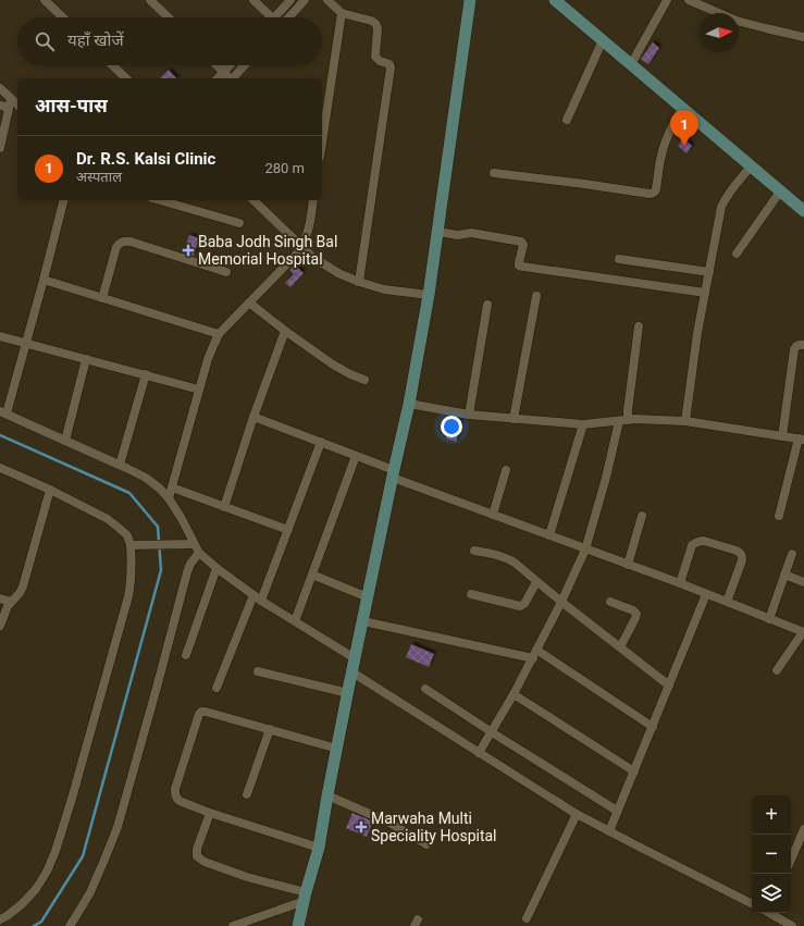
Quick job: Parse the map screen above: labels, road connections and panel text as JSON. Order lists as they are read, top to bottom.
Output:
{
  "places": {
    "health": ["Baba Jodh Singh Bal Memorial Hospital", "Marwaha Multi Speciality Hospital"]
  },
  "north": "right",
  "page": {
    "search": "यहाँ खोजें",
    "heading": "आस-पास",
    "pins": "1",
    "list": [
      {
        "mark": "1",
        "name": "Dr. R.S. Kalsi Clinic",
        "note": "अस्पताल",
        "value": "280 m"
      }
    ],
    "map_buttons": ["+", "−"]
  }
}
